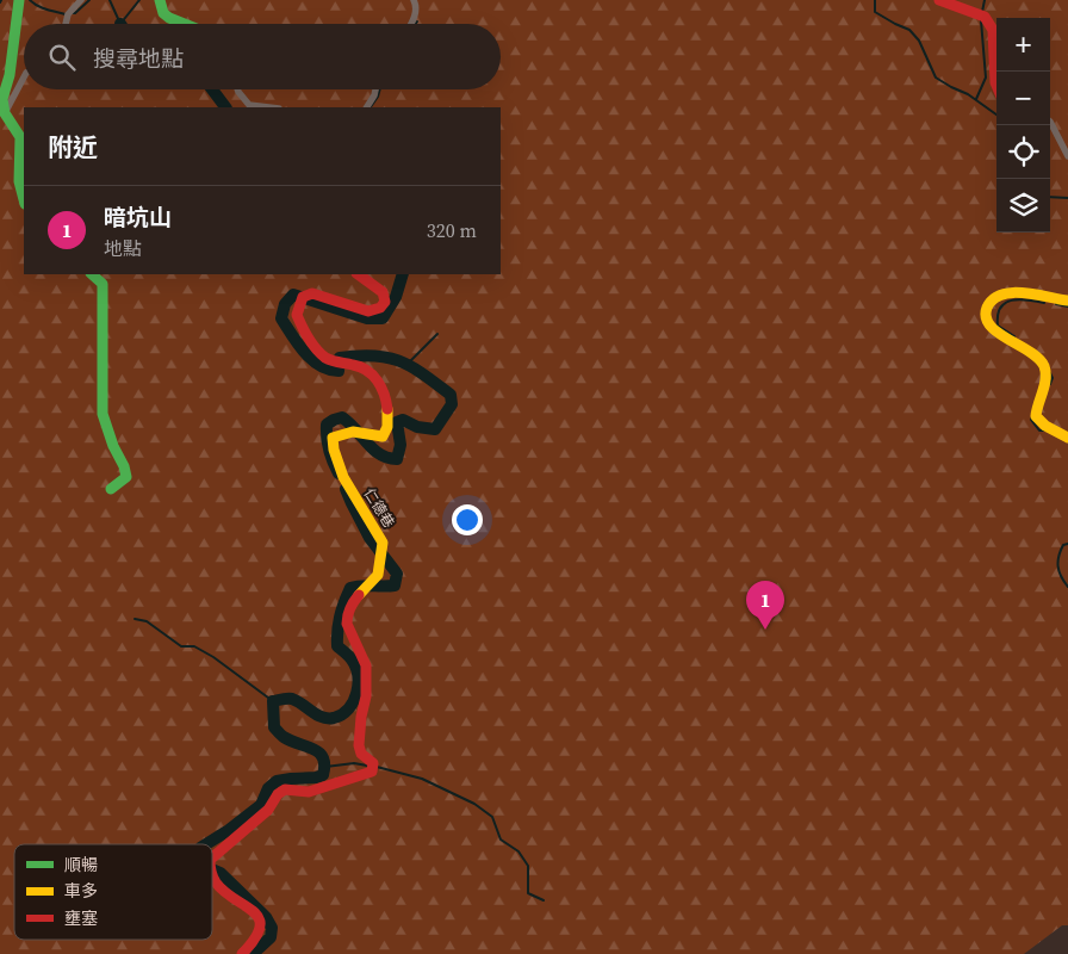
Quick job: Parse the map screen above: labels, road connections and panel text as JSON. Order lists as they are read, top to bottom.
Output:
{
  "streets": {
    "street": ["仁德巷"]
  },
  "legend": ["順暢", "車多", "壅塞"],
  "page": {
    "map_buttons": ["+", "−"],
    "search": "搜尋地點",
    "heading": "附近",
    "list": [
      {
        "mark": "1",
        "name": "暗坑山",
        "note": "地點",
        "value": "320 m"
      }
    ],
    "pins": "1"
  }
}
